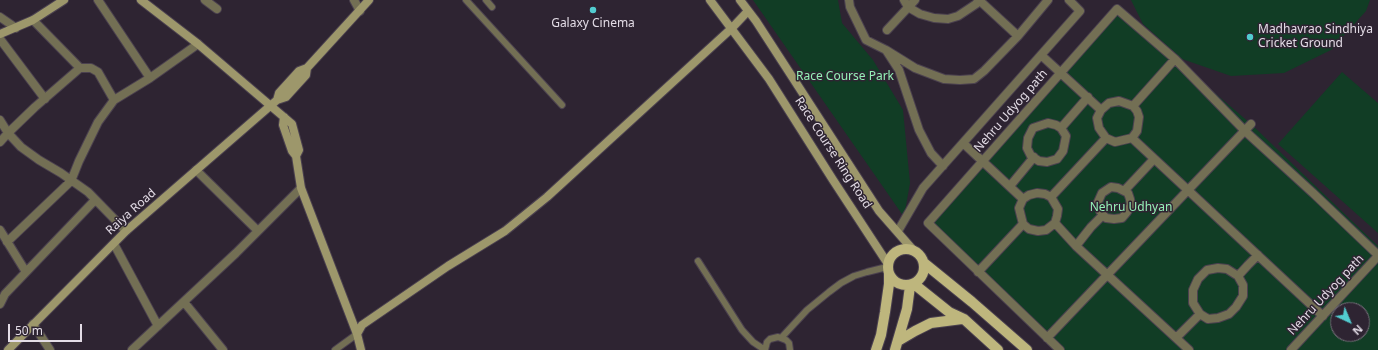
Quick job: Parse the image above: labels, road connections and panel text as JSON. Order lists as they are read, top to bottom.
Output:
{
  "streets": {
    "street": ["Nehru Udyog path", "Race Course Ring Road", "Raiya Road"]
  },
  "parks": ["Race Course Park", "Nehru Udhyan"],
  "places": ["Galaxy Cinema", "Madhavrao Sindhiya Cricket Ground"],
  "scale_bar": "50 m",
  "north": "bottom right"
}
